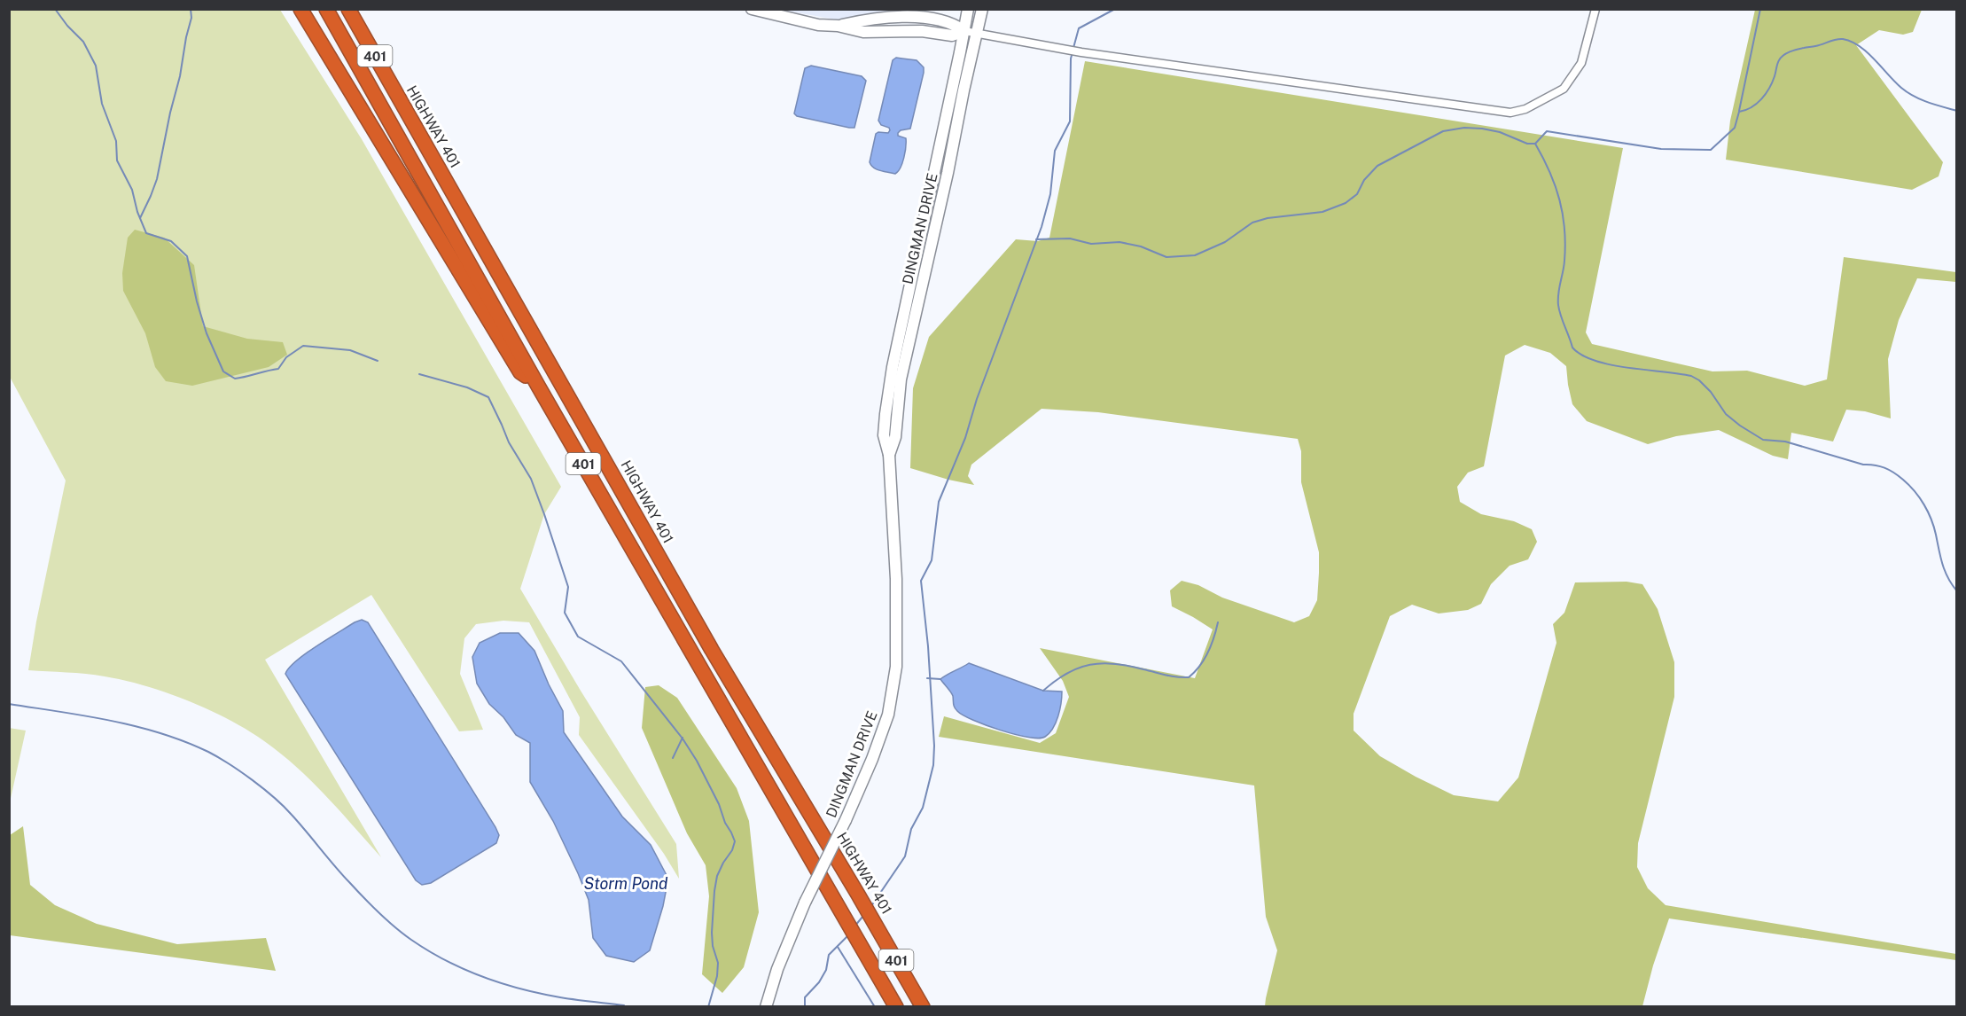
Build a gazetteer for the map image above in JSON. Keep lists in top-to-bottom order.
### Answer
{
  "streets": {
    "highway": ["401", "HIGHWAY 401"],
    "main road": ["DINGMAN DRIVE"]
  },
  "water": ["Storm Pond"]
}
